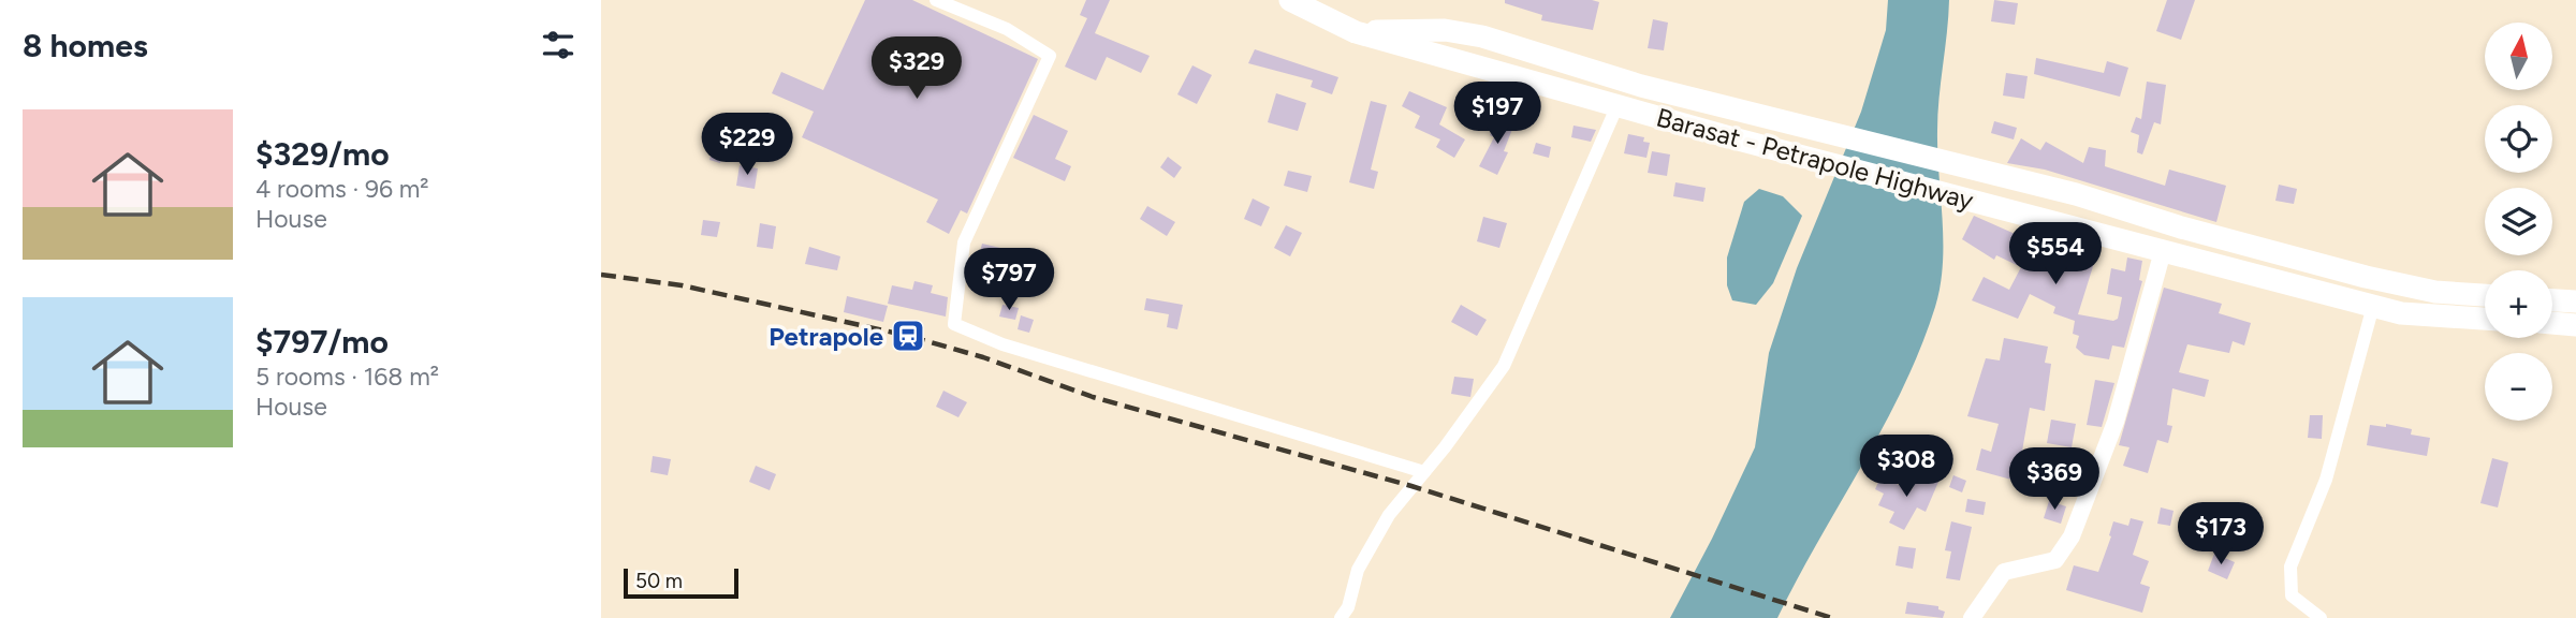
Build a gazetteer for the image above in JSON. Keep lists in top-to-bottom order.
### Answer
{
  "streets": {
    "highway": ["Barasat - Petrapole Highway"]
  },
  "places": {
    "station": ["Petrapole"]
  },
  "scale_bar": "50 m",
  "north": "top",
  "page": {
    "heading": "8 homes",
    "map_buttons": ["+", "−"],
    "price": [
      "$329",
      "$197",
      "$229",
      "$554",
      "$797",
      "$308",
      "$369",
      "$173"
    ],
    "list": [
      {
        "name": "$329/mo",
        "note": "4 rooms · 96 m² · House"
      },
      {
        "name": "$797/mo",
        "note": "5 rooms · 168 m² · House"
      }
    ],
    "scale": "50 m"
  }
}
